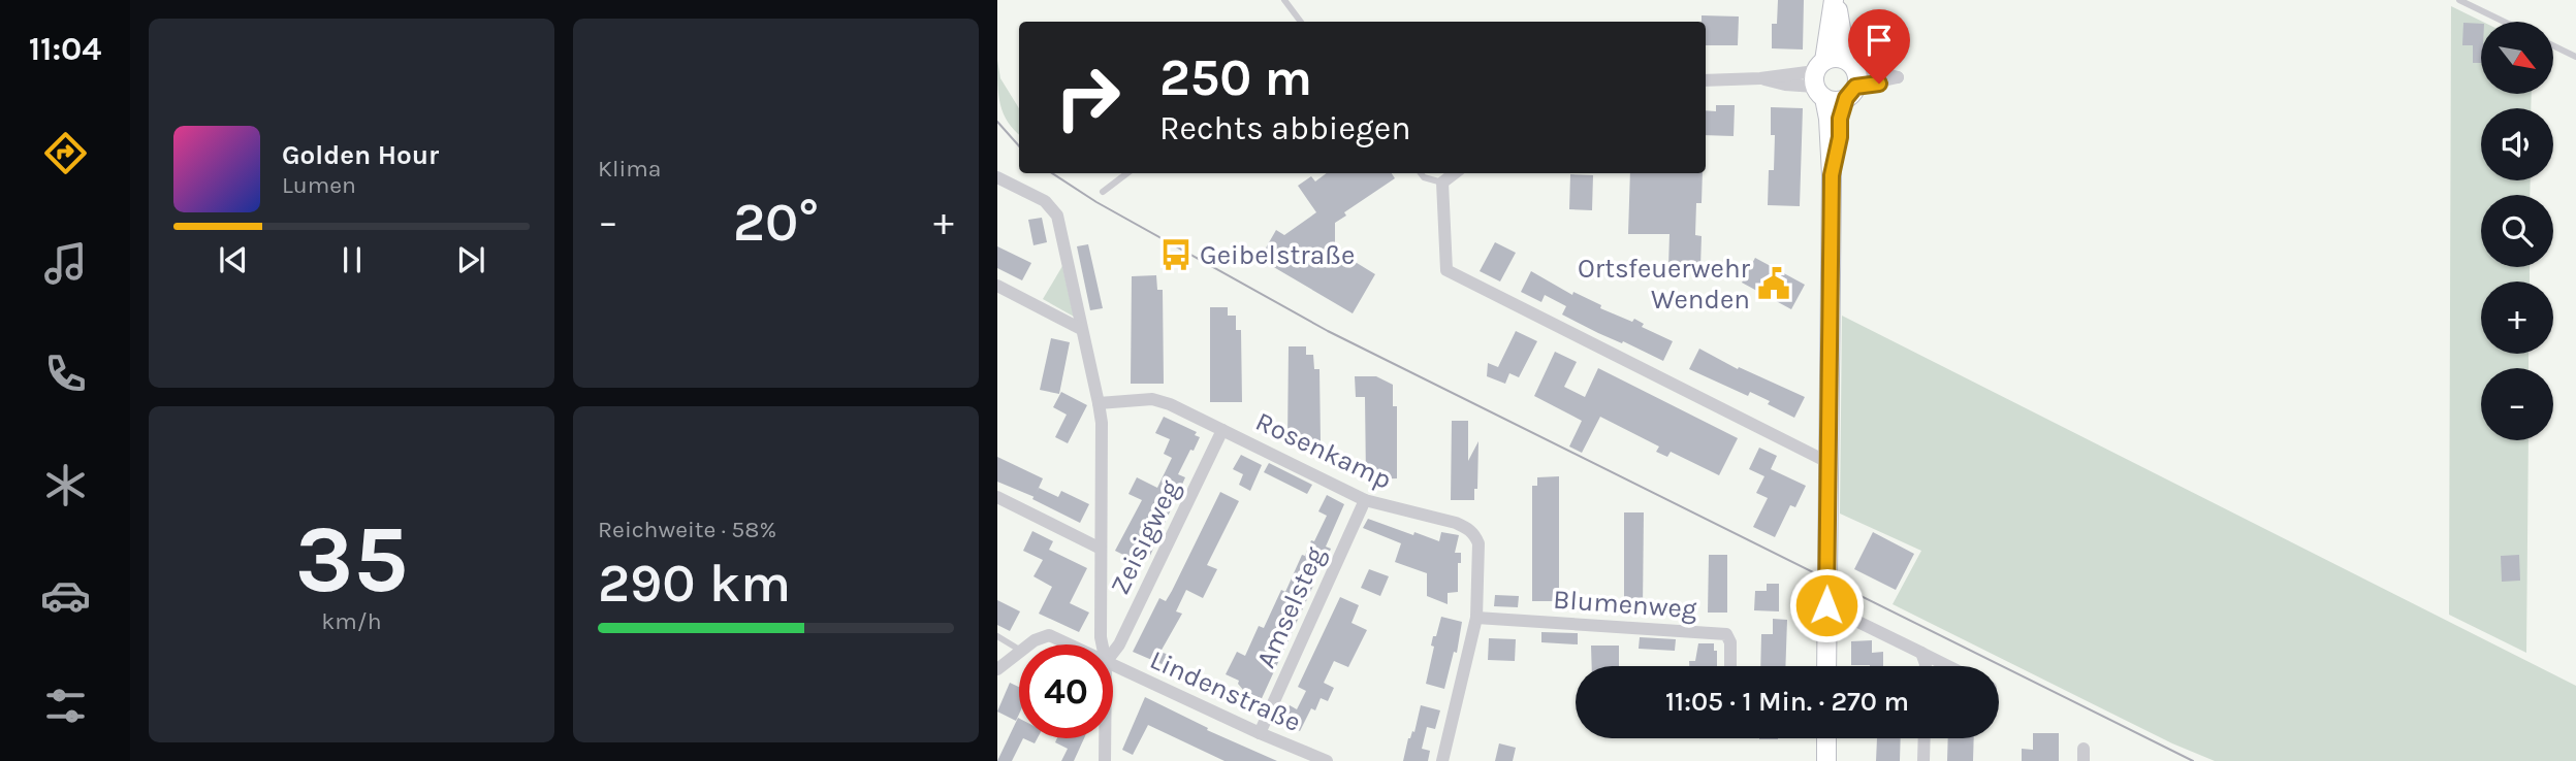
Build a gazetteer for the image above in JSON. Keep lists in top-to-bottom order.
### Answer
{
  "streets": {
    "street": [
      "Rosenkamp",
      "Zeisigweg",
      "Blumenweg",
      "Amselsteg",
      "Lindenstraße"
    ]
  },
  "crossings": [
    ["Rosenkamp", "Zeisigweg"],
    ["Rosenkamp", "Blumenweg"],
    ["Rosenkamp", "Amselsteg"],
    ["Amselsteg", "Lindenstraße"]
  ],
  "places": {
    "bus stop": ["Geibelstraße"],
    "public building": ["Ortsfeuerwehr Wenden"]
  },
  "north": "bottom right",
  "page": {
    "tabs": "11:04",
    "tile": [
      "Klima",
      ["35", "km/h"],
      ["Reichweite · 58%", "290 km"]
    ],
    "map_buttons": ["+", "−"],
    "turn": ["250 m", "Rechts abbiegen"],
    "song": ["Golden Hour", "Lumen"],
    "heat": ["−", "20°", "+"],
    "limit": "40",
    "trip": "11:05 · 1 Min. · 270 m"
  }
}
